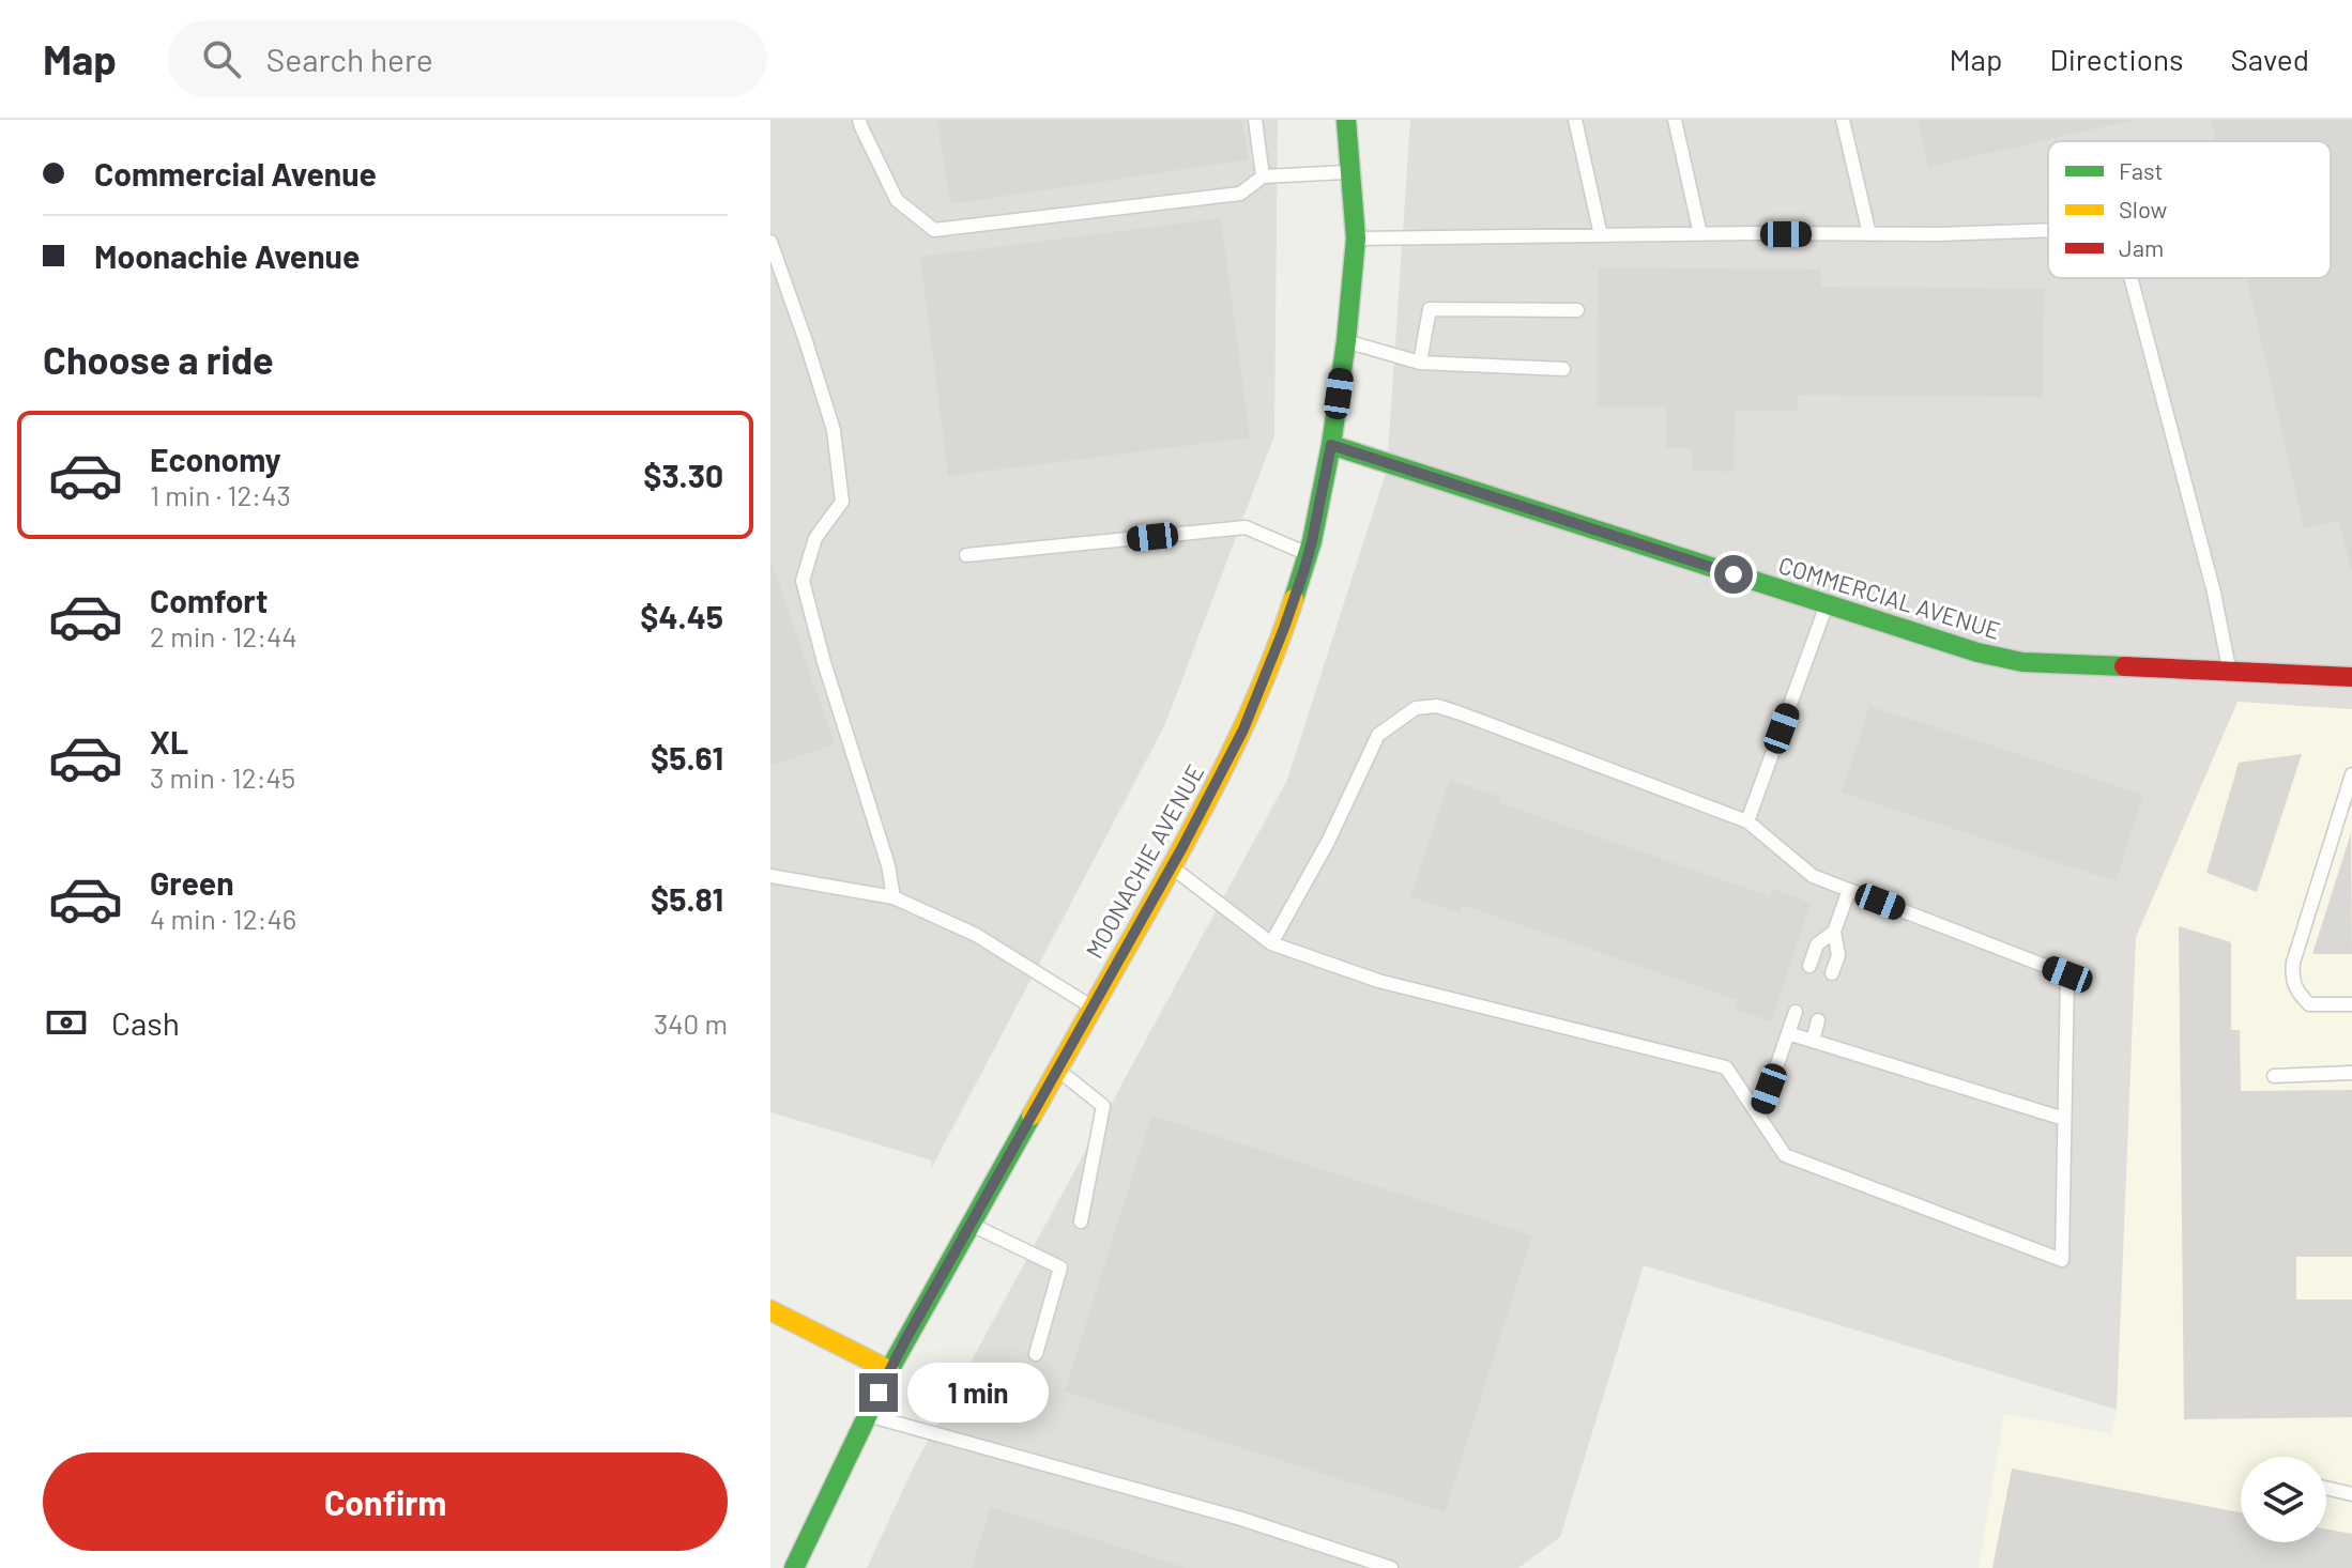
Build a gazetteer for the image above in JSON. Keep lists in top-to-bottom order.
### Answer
{
  "streets": {
    "main road": ["COMMERCIAL AVENUE", "MOONACHIE AVENUE"]
  },
  "crossings": [
    ["COMMERCIAL AVENUE", "MOONACHIE AVENUE"]
  ],
  "legend": ["Fast", "Slow", "Jam"],
  "page": {
    "header": "Map",
    "search": "Search here",
    "nav": ["Map", "Directions", "Saved"],
    "banner": ["Commercial Avenue", "Moonachie Avenue"],
    "heading": "Choose a ride",
    "list": [
      {
        "name": "Economy",
        "note": "1 min · 12:43",
        "value": "$3.30"
      },
      {
        "name": "Comfort",
        "note": "2 min · 12:44",
        "value": "$4.45"
      },
      {
        "name": "XL",
        "note": "3 min · 12:45",
        "value": "$5.61"
      },
      {
        "name": "Green",
        "note": "4 min · 12:46",
        "value": "$5.81"
      }
    ],
    "pay": ["Cash", "340 m"],
    "bubble": "1 min",
    "buttons": "Confirm"
  }
}
